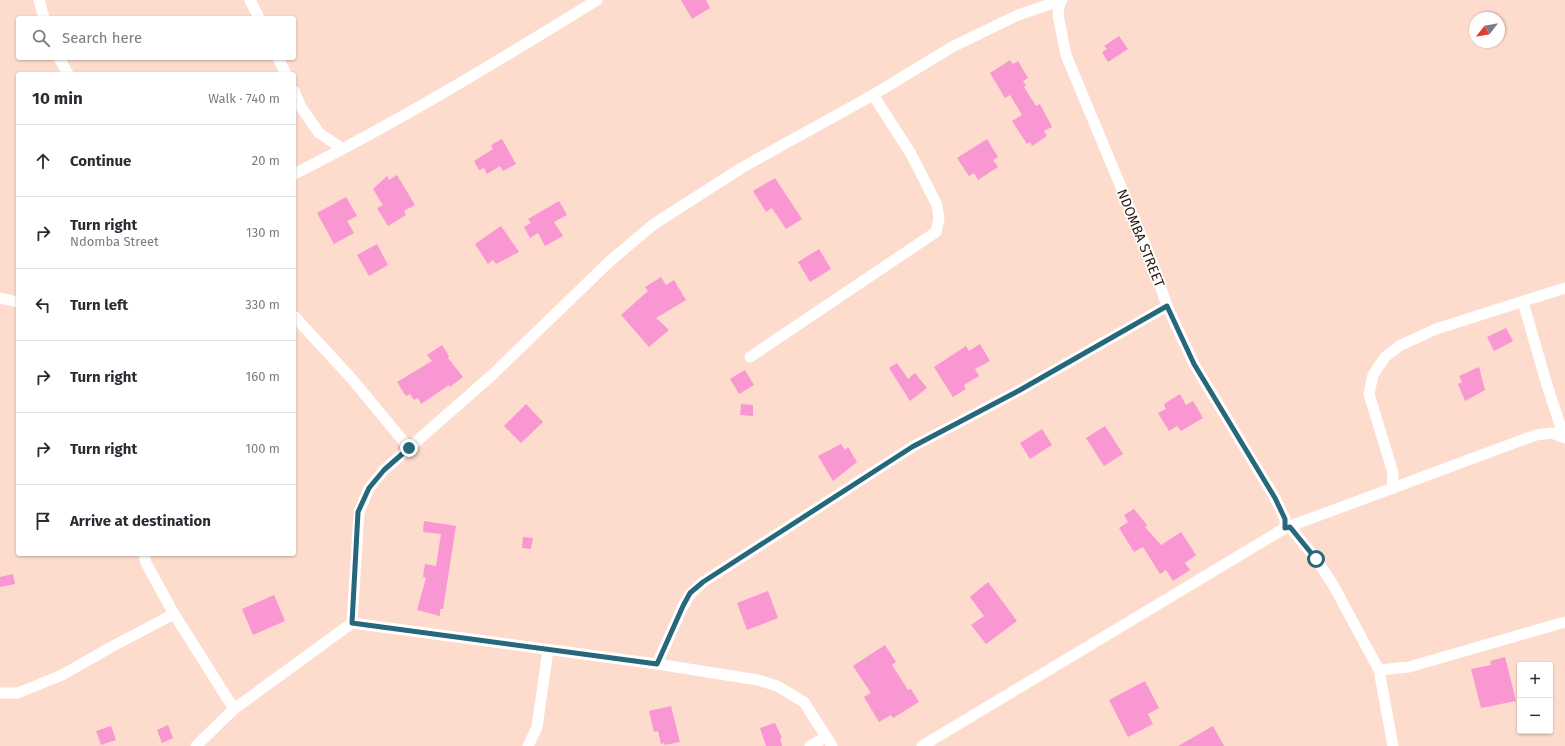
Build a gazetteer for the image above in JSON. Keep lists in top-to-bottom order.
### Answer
{
  "streets": {
    "street": ["NDOMBA STREET"]
  },
  "north": "bottom left",
  "page": {
    "search": "Search here",
    "heading": ["10 min", "Walk · 740 m"],
    "list": [
      ["Continue", "20 m"],
      ["Turn right", "Ndomba Street", "130 m"],
      ["Turn left", "330 m"],
      ["Turn right", "160 m"],
      ["Turn right", "100 m"],
      "Arrive at destination"
    ],
    "map_buttons": ["+", "−"]
  }
}
